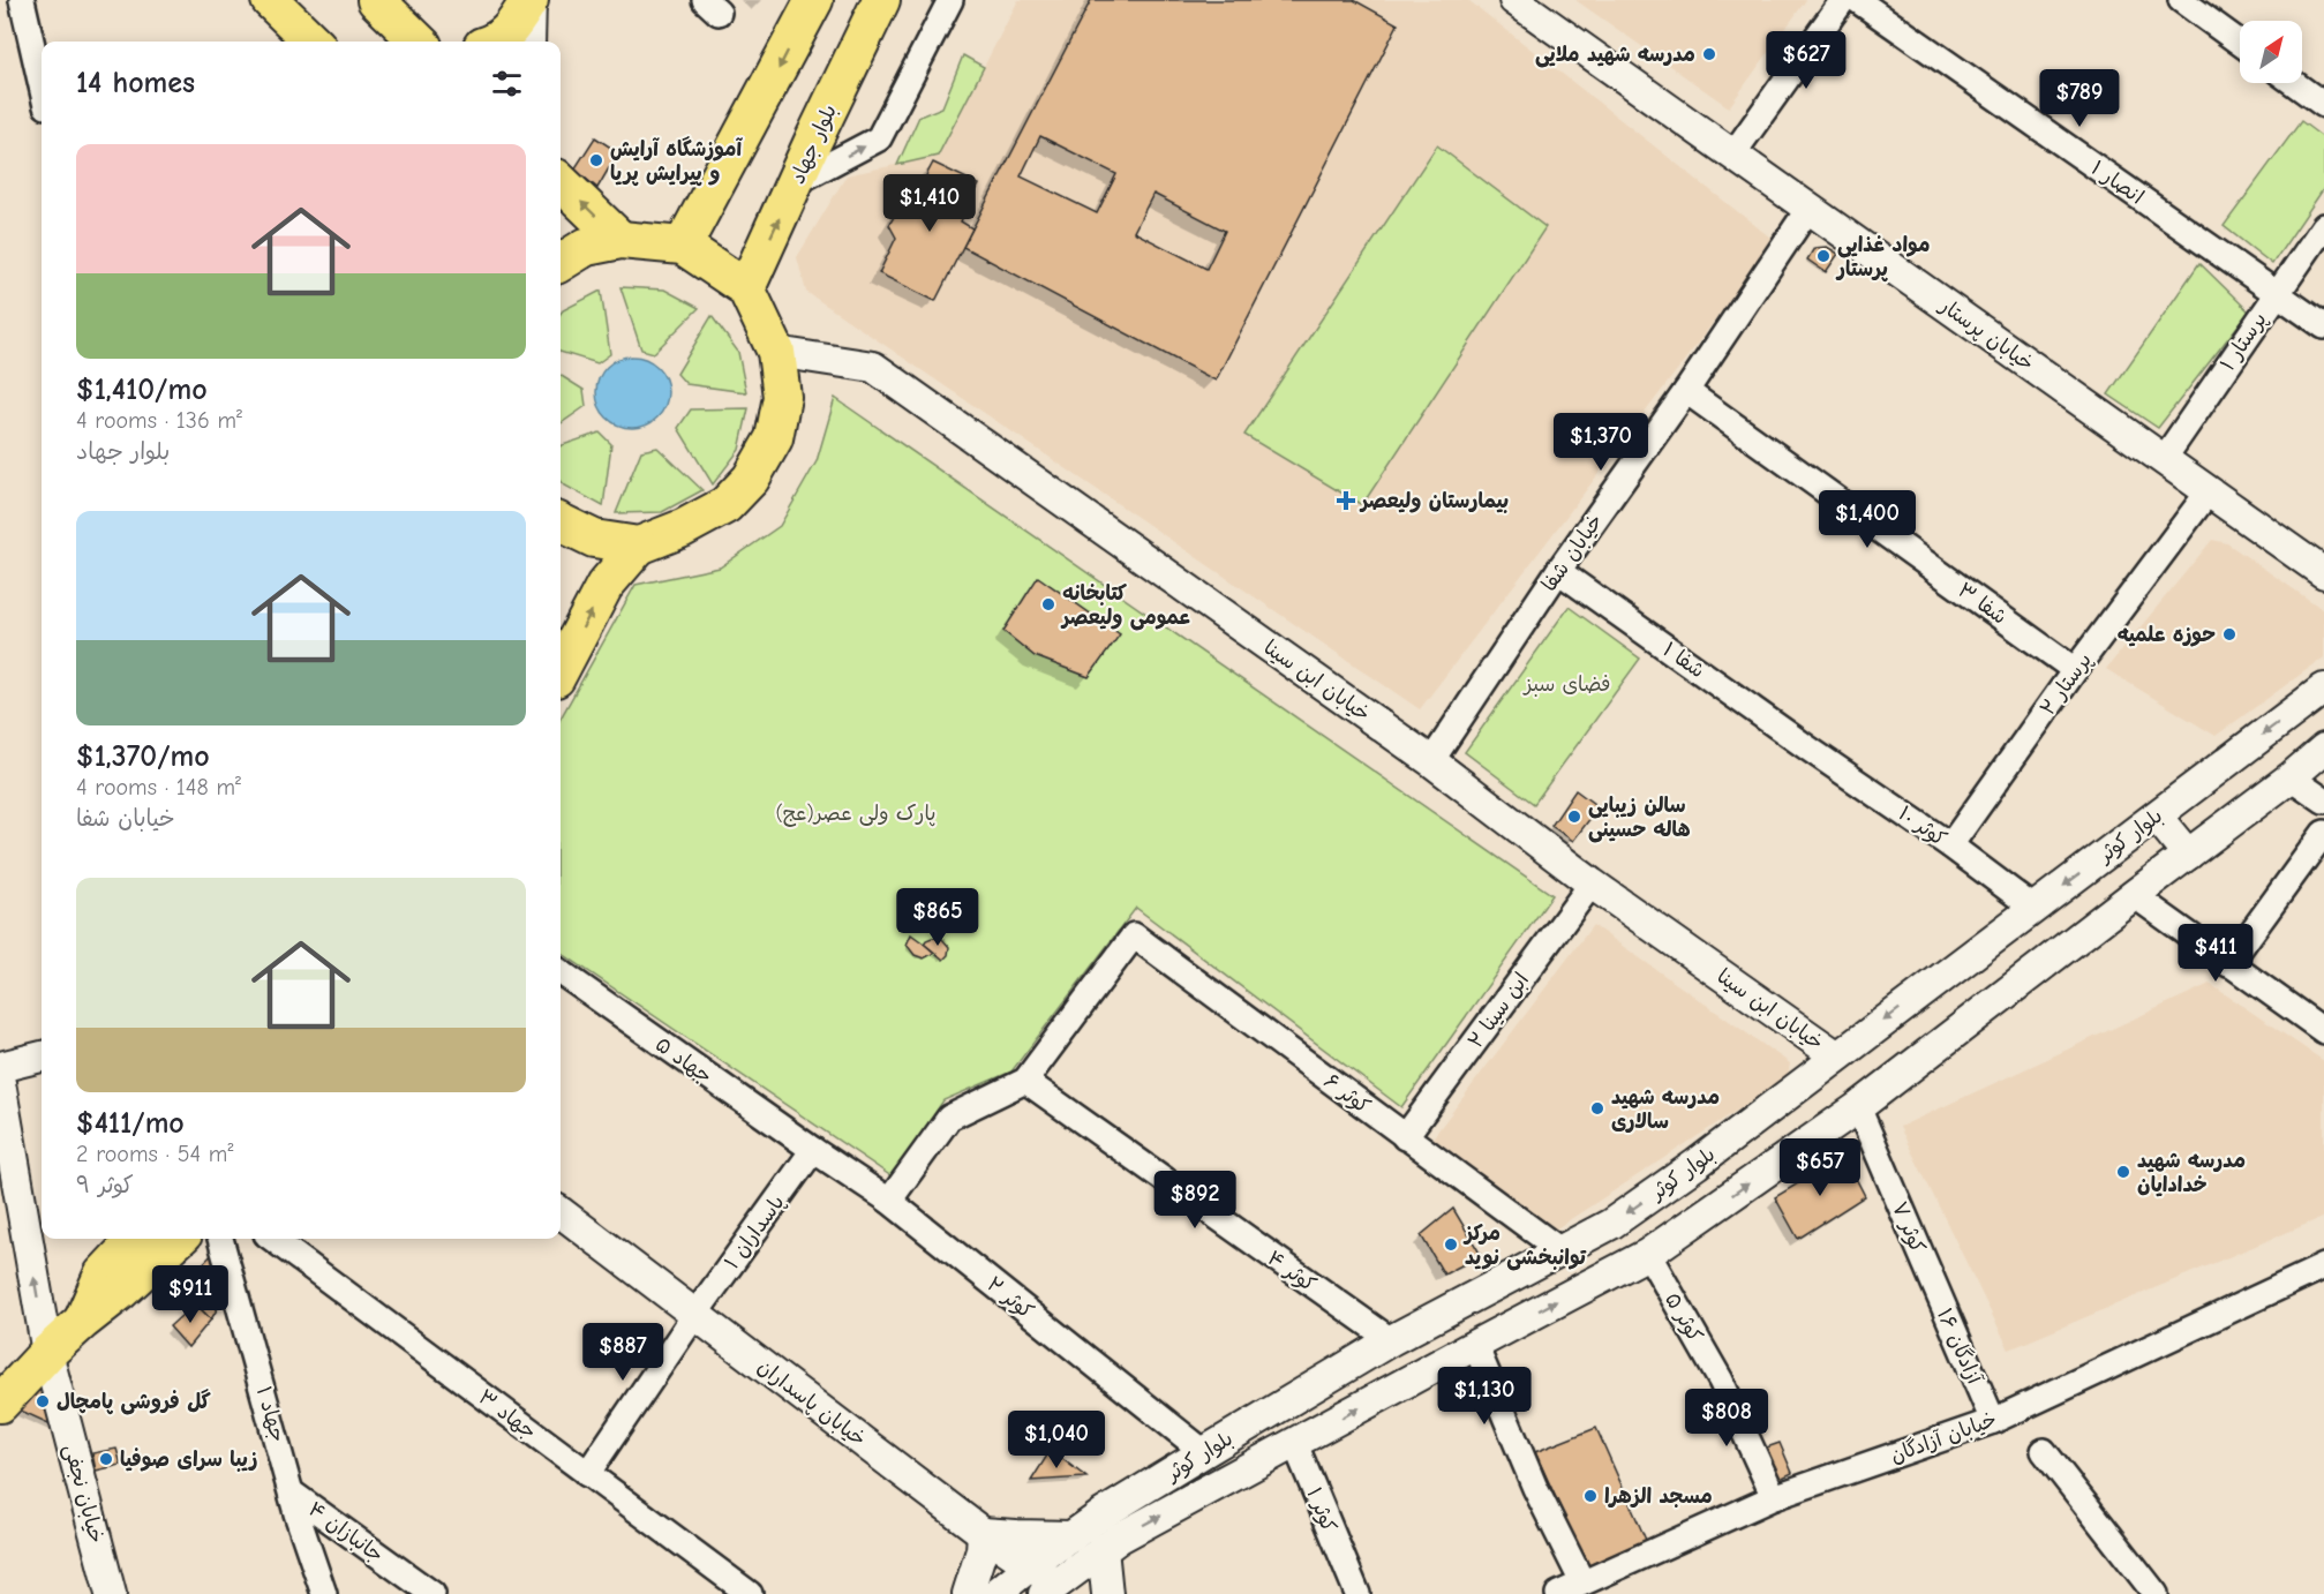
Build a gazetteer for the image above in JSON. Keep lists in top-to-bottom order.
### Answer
{
  "streets": {
    "main road": ["بلوار جهاد"],
    "street": [
      "انصار ۱",
      "خیابان پرستار",
      "پرستار ۱",
      "خیابان شفا",
      "شفا ۳",
      "شفا ۱",
      "خیابان ابن سینا",
      "پرستار ۲",
      "کوثر ۱۰",
      "بلوار کوثر",
      "ابن سینا ۲",
      "جهاد ۵",
      "کوثر ۶",
      "کوثر ۷",
      "پاسداران ۱",
      "کوثر ۴",
      "کوثر ۲",
      "کوثر ۵",
      "آزادگان ۱۶",
      "خیابان پاسداران",
      "جهاد ۱",
      "جهاد ۳",
      "خیابان آزادگان",
      "خیابان نجفی",
      "کوثر ۱",
      "جانبازان ۴"
    ]
  },
  "crossings": [
    ["انصار ۱", "پرستار ۱"],
    ["خیابان پرستار", "پرستار ۱"],
    ["خیابان پرستار", "خیابان شفا"],
    ["خیابان پرستار", "پرستار ۲"],
    ["خیابان شفا", "شفا ۳"],
    ["خیابان شفا", "شفا ۱"],
    ["خیابان شفا", "خیابان ابن سینا"],
    ["شفا ۳", "پرستار ۲"],
    ["شفا ۱", "کوثر ۱۰"],
    ["خیابان ابن سینا", "بلوار کوثر"],
    ["خیابان ابن سینا", "ابن سینا ۲"],
    ["پرستار ۲", "کوثر ۱۰"],
    ["کوثر ۱۰", "بلوار کوثر"],
    ["بلوار کوثر", "کوثر ۶"],
    ["بلوار کوثر", "کوثر ۷"],
    ["بلوار کوثر", "کوثر ۴"],
    ["بلوار کوثر", "کوثر ۲"],
    ["بلوار کوثر", "کوثر ۵"],
    ["بلوار کوثر", "خیابان پاسداران"],
    ["بلوار کوثر", "کوثر ۱"],
    ["ابن سینا ۲", "کوثر ۶"],
    ["جهاد ۵", "پاسداران ۱"],
    ["جهاد ۵", "کوثر ۲"],
    ["کوثر ۶", "کوثر ۴"],
    ["کوثر ۷", "آزادگان ۱۶"],
    ["پاسداران ۱", "کوثر ۲"],
    ["پاسداران ۱", "خیابان پاسداران"],
    ["پاسداران ۱", "جهاد ۳"],
    ["کوثر ۵", "خیابان آزادگان"],
    ["آزادگان ۱۶", "خیابان آزادگان"],
    ["جهاد ۱", "جانبازان ۴"]
  ],
  "one_way": ["خیابان نجفی"],
  "parks": ["فضای سبز", "پارک ولی عصر(عج)"],
  "places": {
    "other": [
      "مدرسه شهید ملایی",
      "آموزشگاه آرایش و پیرایش پریا",
      "مواد غذایی پرستار",
      "کتابخانه عمومی ولیعصر",
      "حوزه علمیه",
      "سالن زیبایی هاله حسینی",
      "مدرسه شهید سالاری",
      "مدرسه شهید خدادایان",
      "مرکز توانبخشی نوید",
      "گل فروشی پامچال",
      "زیبا سرای صوفیا",
      "مسجد الزهرا"
    ],
    "health": ["بیمارستان ولیعصر"]
  },
  "north": "top right",
  "page": {
    "price": [
      "$627",
      "$789",
      "$1,410",
      "$1,370",
      "$1,400",
      "$865",
      "$411",
      "$657",
      "$892",
      "$911",
      "$887",
      "$1,130",
      "$808",
      "$1,040"
    ],
    "heading": "14 homes",
    "list": [
      {
        "name": "$1,410/mo",
        "note": "4 rooms · 136 m² · بلوار جهاد"
      },
      {
        "name": "$1,370/mo",
        "note": "4 rooms · 148 m² · خیابان شفا"
      },
      {
        "name": "$411/mo",
        "note": "2 rooms · 54 m² · کوثر ۹"
      }
    ]
  }
}
